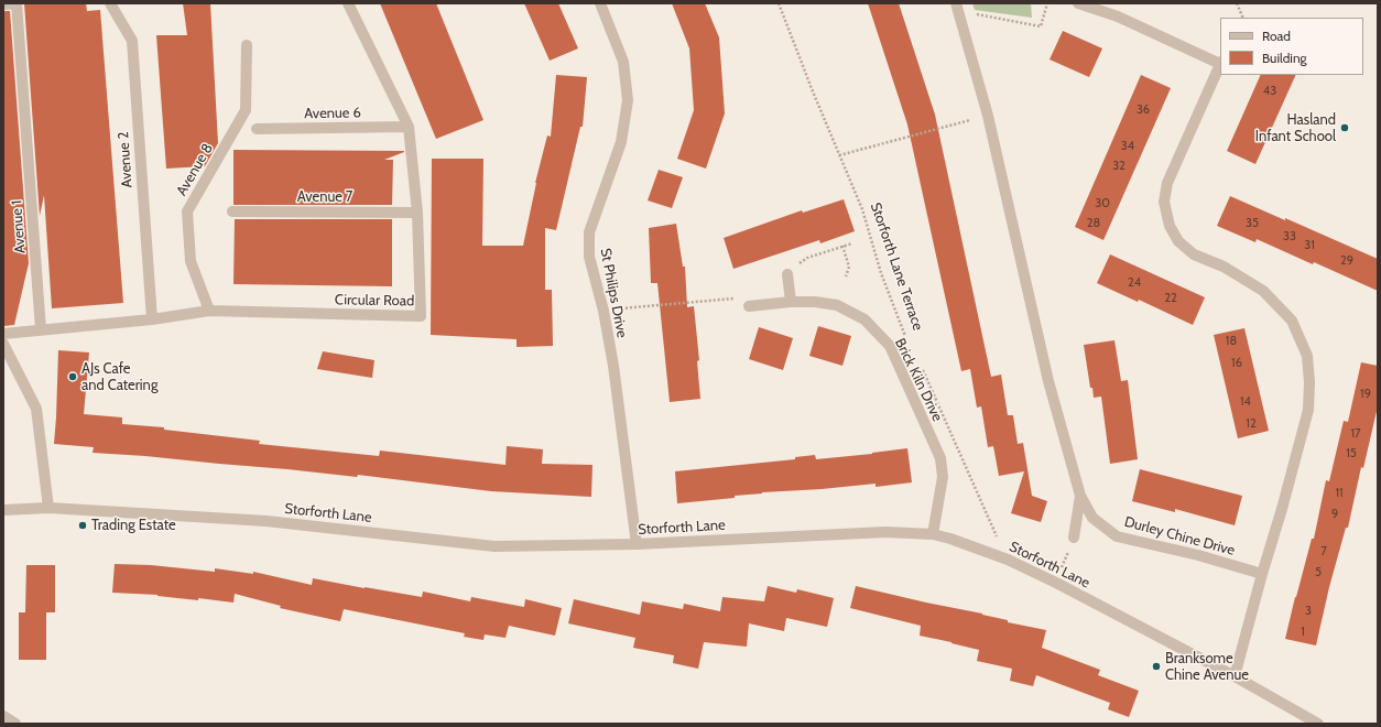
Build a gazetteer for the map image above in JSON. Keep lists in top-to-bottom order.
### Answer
{
  "streets": {
    "street": [
      "Avenue 6",
      "Avenue 2",
      "Avenue 8",
      "Avenue 7",
      "Avenue 1",
      "St Philips Drive",
      "Circular Road",
      "Brick Kiln Drive",
      "Storforth Lane",
      "Durley Chine Drive"
    ],
    "path": ["Storforth Lane Terrace"]
  },
  "crossings": [
    ["Avenue 6", "Circular Road"],
    ["Avenue 2", "Circular Road"],
    ["Avenue 8", "Circular Road"],
    ["Avenue 7", "Circular Road"],
    ["Avenue 1", "Circular Road"],
    ["St Philips Drive", "Storforth Lane"],
    ["Brick Kiln Drive", "Storforth Lane"]
  ],
  "places": [
    "Hasland Infant School",
    "AJs Cafe and Catering",
    "Trading Estate",
    "Branksome Chine Avenue"
  ],
  "house_numbers": [
    "43",
    "36",
    "34",
    "32",
    "30",
    "28",
    "35",
    "33",
    "31",
    "29",
    "24",
    "22",
    "18",
    "16",
    "19",
    "14",
    "12",
    "17",
    "15",
    "11",
    "9",
    "7",
    "5",
    "3",
    "1"
  ],
  "legend": ["Road", "Building"]
}
